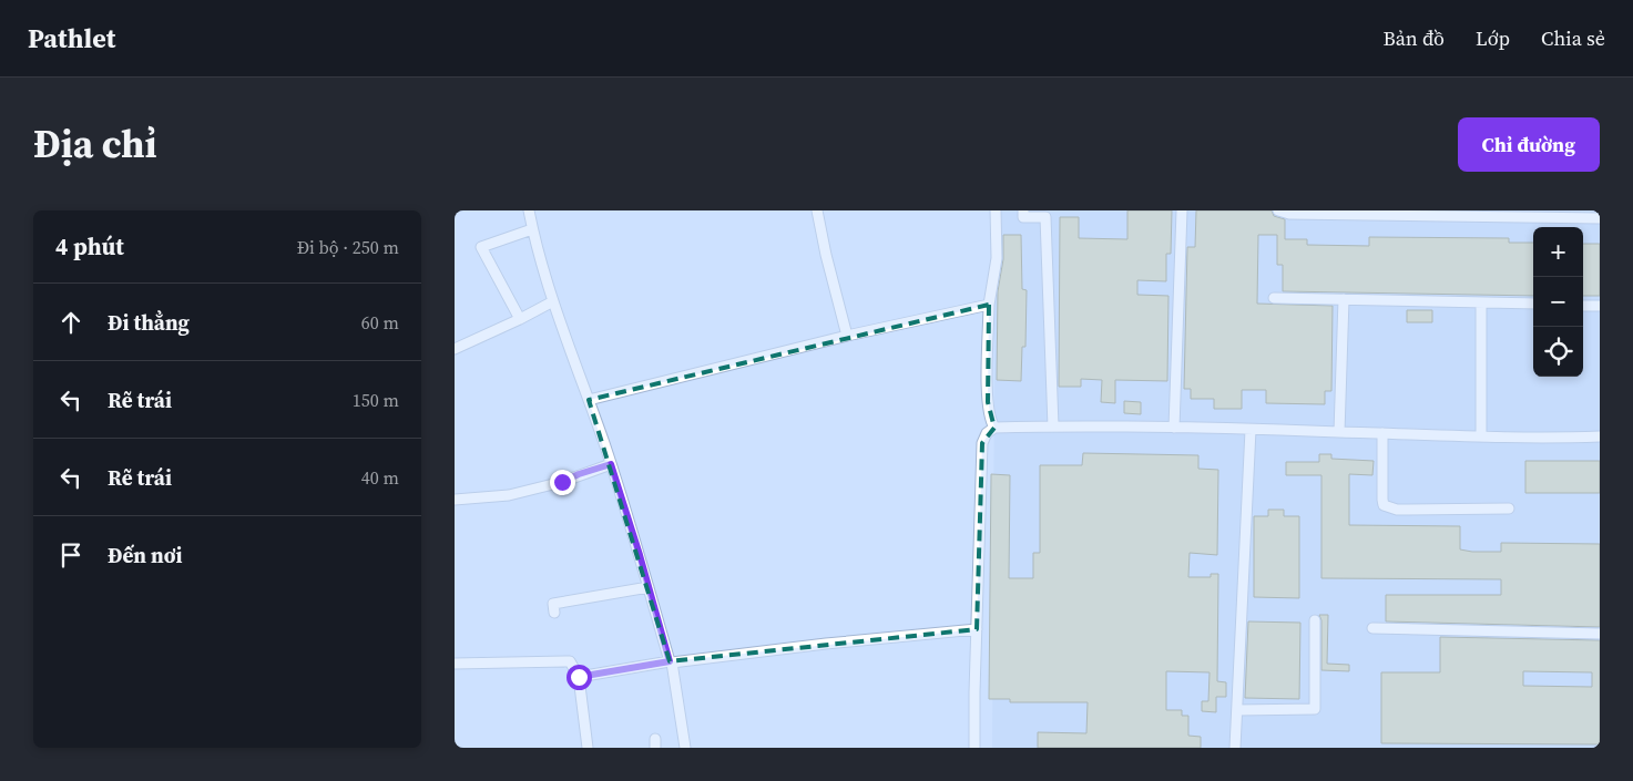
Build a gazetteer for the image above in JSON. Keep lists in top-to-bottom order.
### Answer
{
  "page": {
    "header": "Pathlet",
    "nav": ["Bản đồ", "Lớp", "Chia sẻ"],
    "title": "Địa chỉ",
    "buttons": "Chỉ đường",
    "heading": ["4 phút", "Đi bộ · 250 m"],
    "map_buttons": ["+", "−"],
    "list": [
      ["Đi thẳng", "60 m"],
      ["Rẽ trái", "150 m"],
      ["Rẽ trái", "40 m"],
      "Đến nơi"
    ]
  }
}
